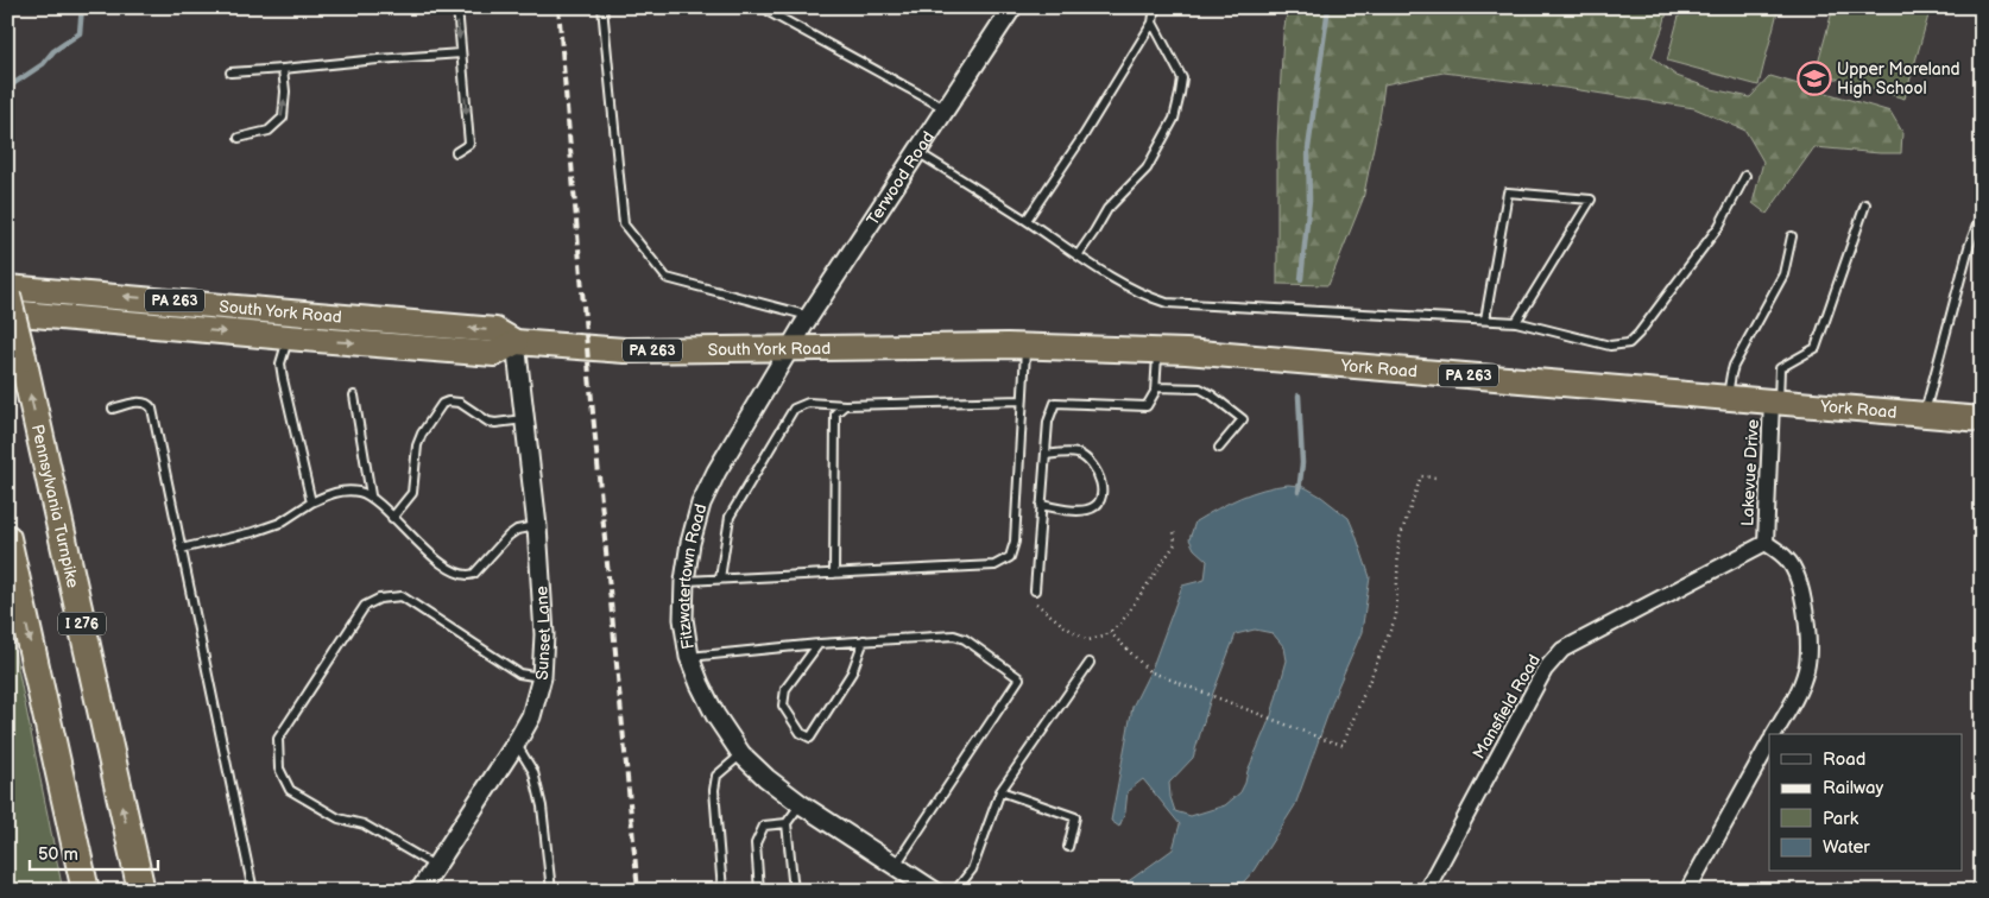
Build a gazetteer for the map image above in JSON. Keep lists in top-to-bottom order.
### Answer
{
  "streets": {
    "highway": [
      "PA 263",
      "South York Road",
      "York Road",
      "Pennsylvania Turnpike",
      "I 276"
    ],
    "street": [
      "Terwood Road",
      "Lakevue Drive",
      "Fitzwatertown Road",
      "Sunset Lane",
      "Mansfield Road"
    ]
  },
  "crossings": [
    ["Terwood Road", "South York Road"],
    ["Terwood Road", "Fitzwatertown Road"],
    ["South York Road", "York Road"],
    ["South York Road", "Fitzwatertown Road"],
    ["South York Road", "Sunset Lane"],
    ["York Road", "Lakevue Drive"],
    ["Lakevue Drive", "Mansfield Road"]
  ],
  "places": {
    "school or university": ["Upper Moreland High School"]
  },
  "legend": [
    "Road",
    "Railway",
    "Park",
    "Water"
  ],
  "scale_bar": "50 m"
}
